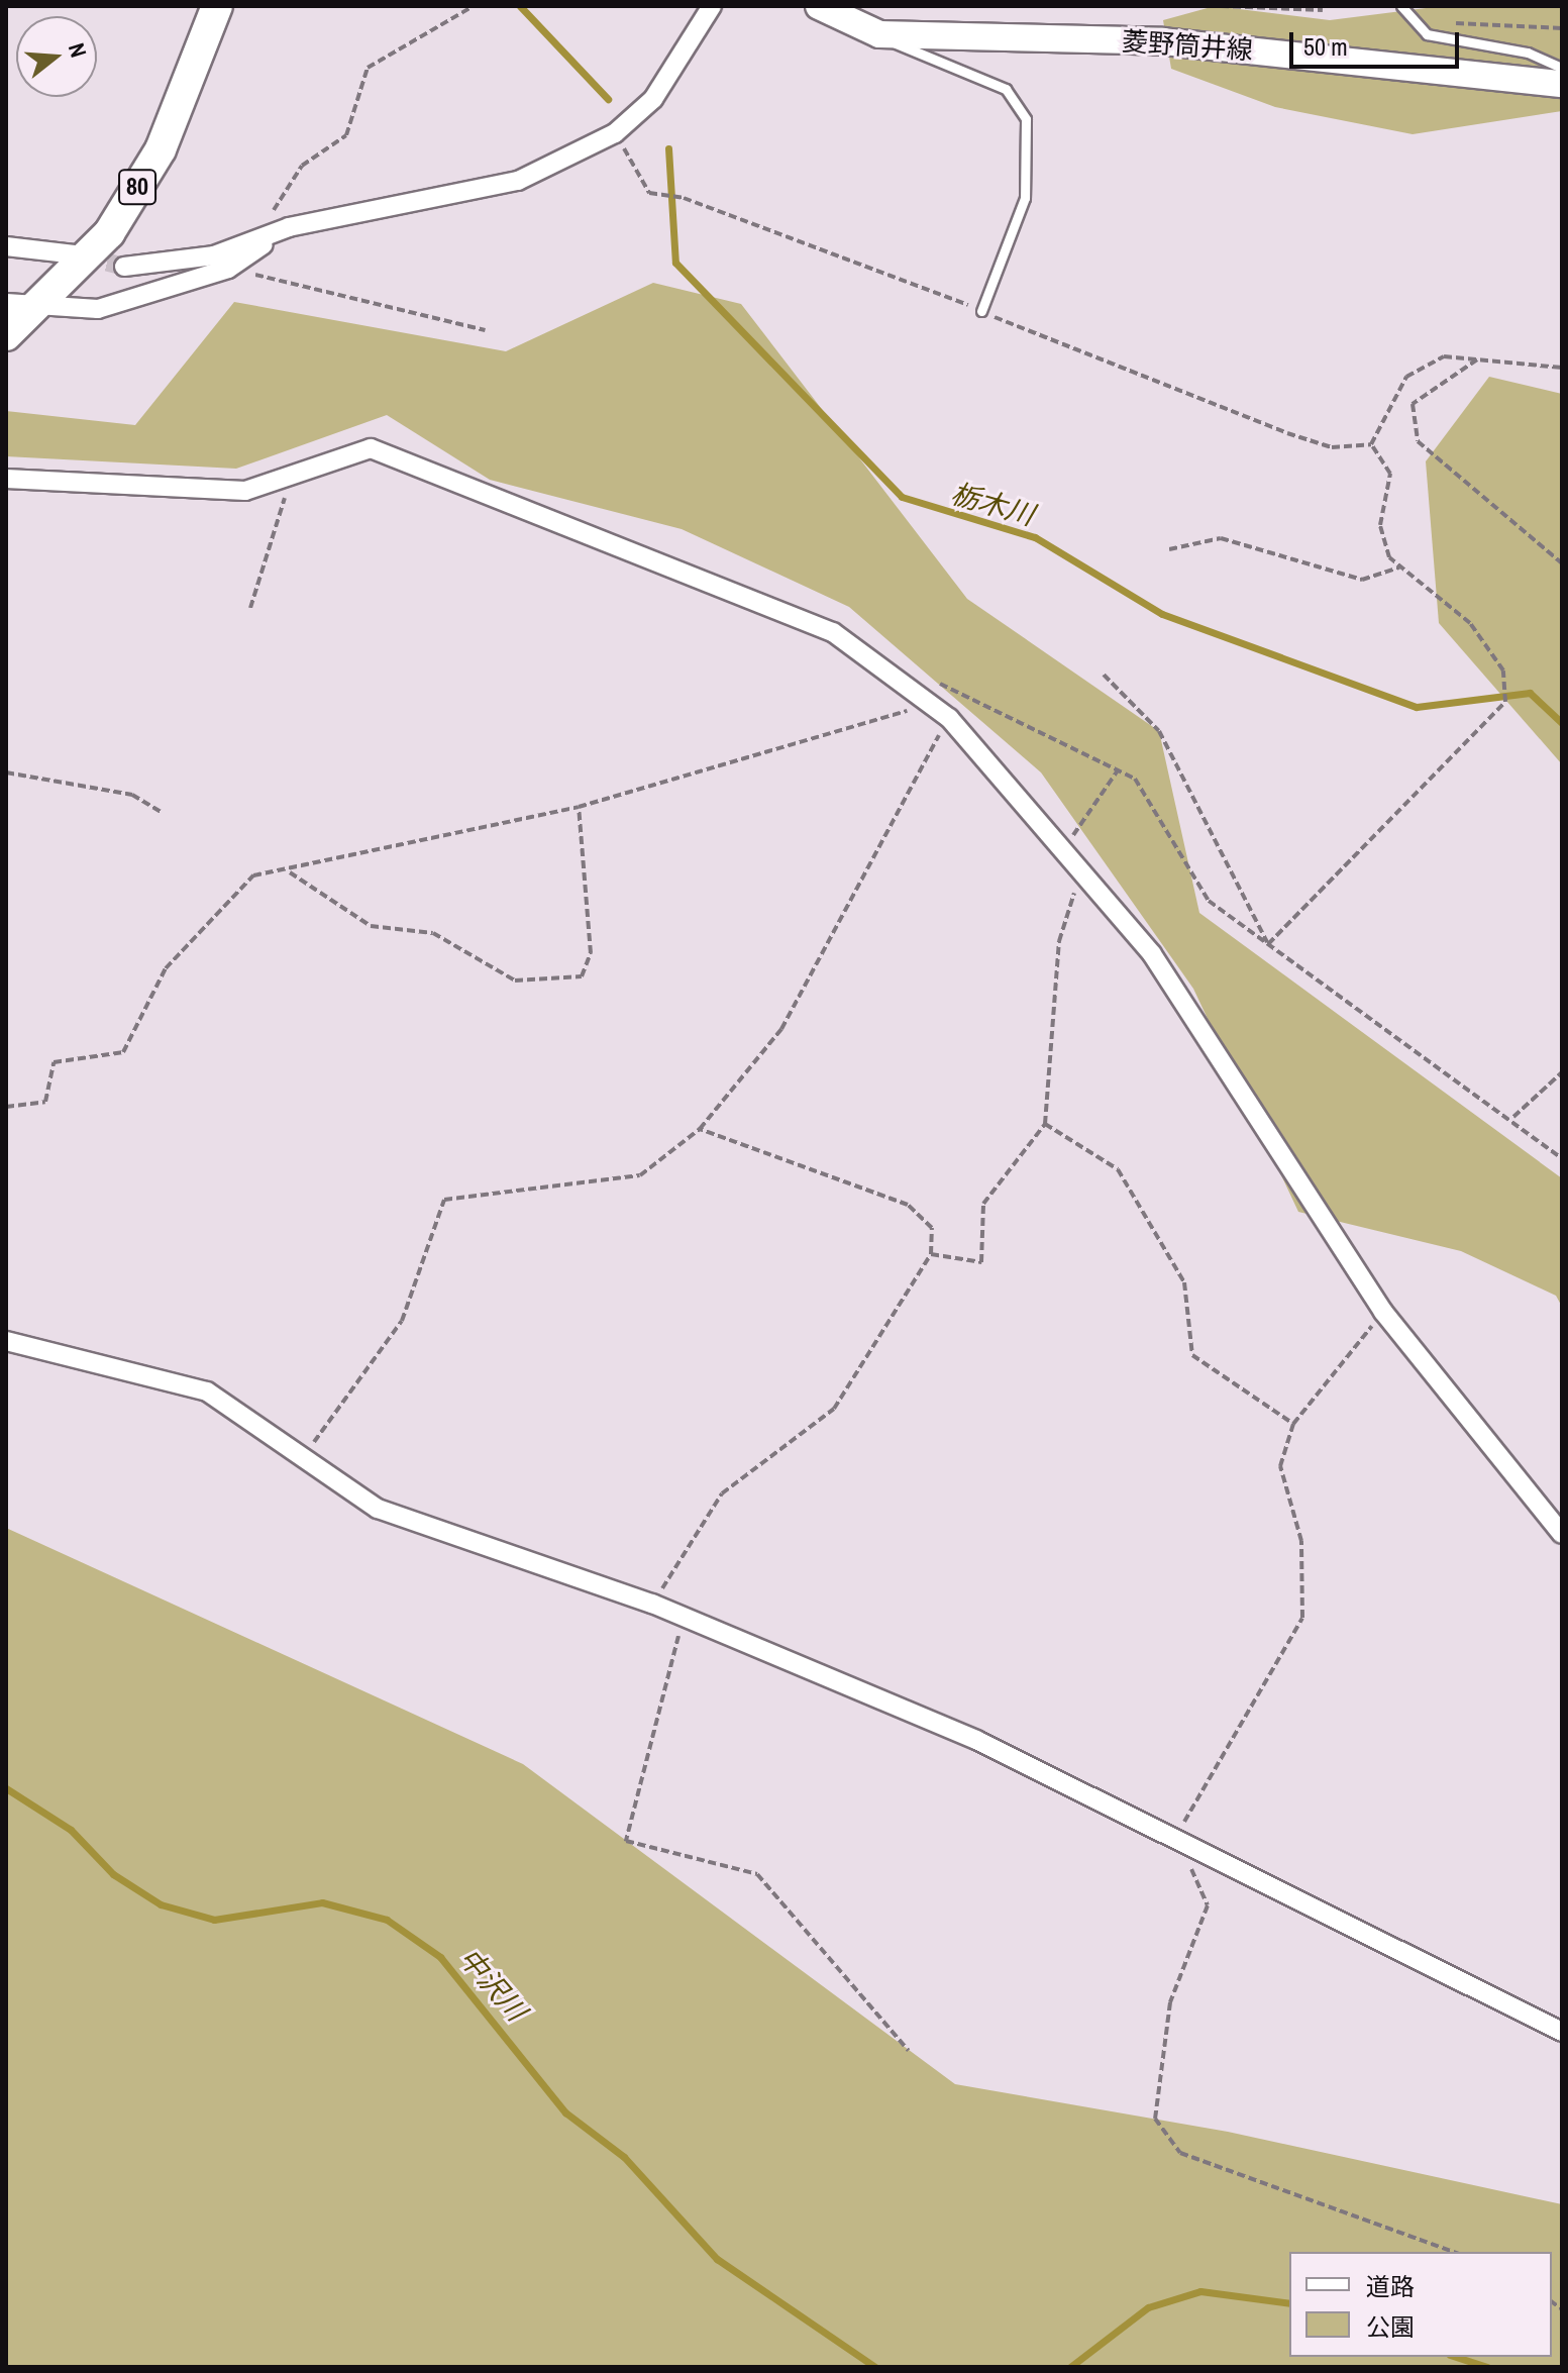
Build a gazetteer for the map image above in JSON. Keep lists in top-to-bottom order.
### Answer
{
  "streets": {
    "main road": ["菱野筒井線", "80"]
  },
  "water": ["栃木川", "中沢川"],
  "legend": ["道路", "公園"],
  "scale_bar": "50 m",
  "north": "right"
}
